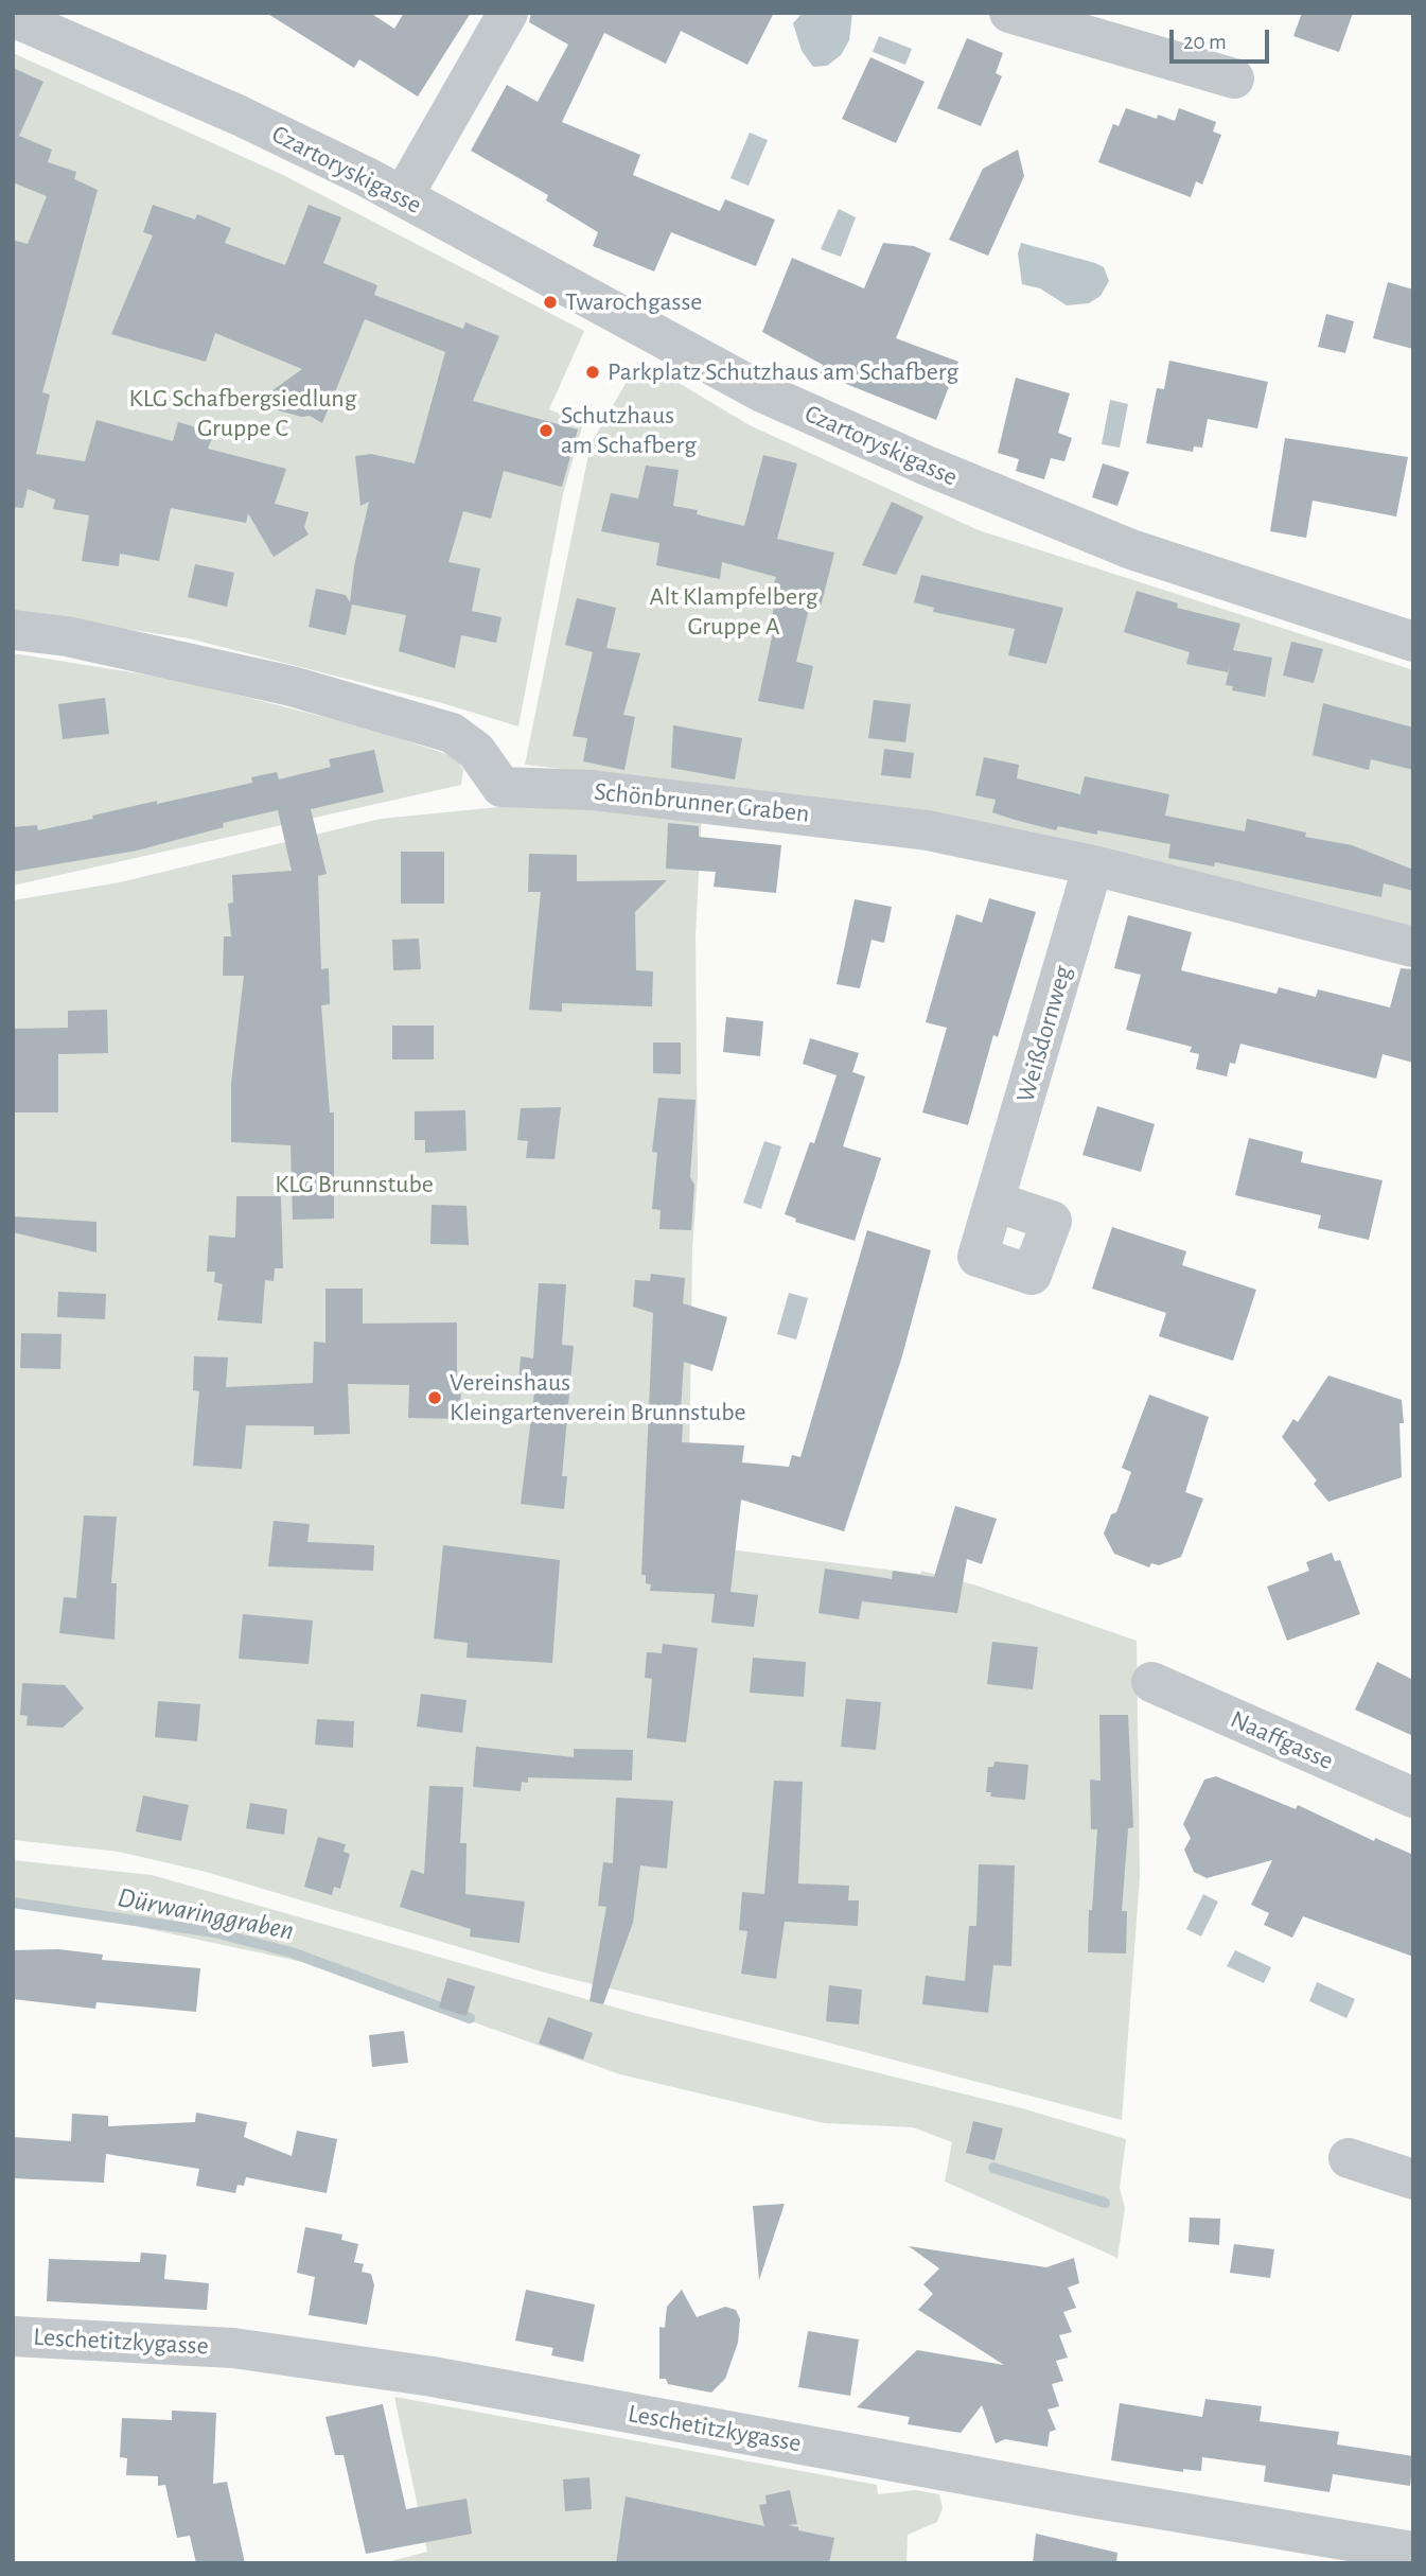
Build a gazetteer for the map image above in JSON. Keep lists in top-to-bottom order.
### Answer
{
  "streets": {
    "street": [
      "Czartoryskigasse",
      "Schönbrunner Graben",
      "Weißdornweg",
      "Naaffgasse",
      "Leschetitzkygasse"
    ]
  },
  "crossings": [
    ["Schönbrunner Graben", "Weißdornweg"]
  ],
  "water": ["Dürwaringgraben"],
  "parks": ["KLG Schafbergsiedlung Gruppe C", "Alt Klampfelberg Gruppe A", "KLG Brunnstube"],
  "places": [
    "Twarochgasse",
    "Parkplatz Schutzhaus am Schafberg",
    "Schutzhaus am Schafberg",
    "Vereinshaus Kleingartenverein Brunnstube"
  ],
  "scale_bar": "20 m"
}
